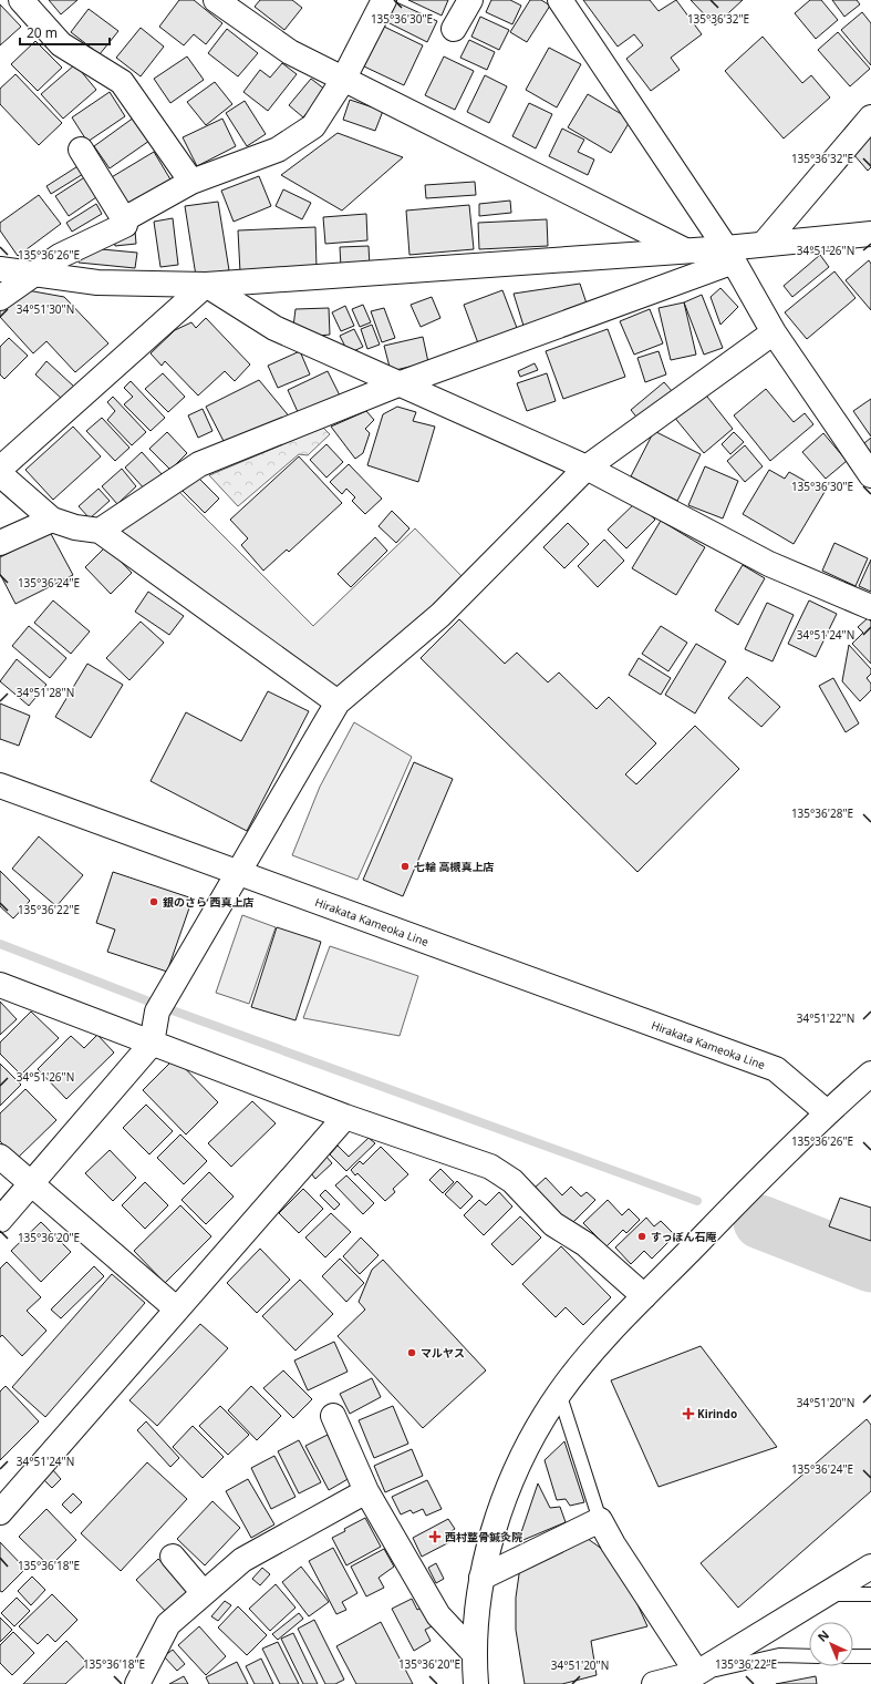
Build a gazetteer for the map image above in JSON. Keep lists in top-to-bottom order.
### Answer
{
  "streets": {
    "street": ["Hirakata Kameoka Line"]
  },
  "places": {
    "other": [
      "七輪 高槻真上店",
      "銀のさら 西真上店",
      "すっぽん石庵",
      "マルヤス"
    ],
    "health": ["Kirindo", "西村整骨鍼灸院"]
  },
  "scale_bar": "20 m",
  "north": "top left",
  "coordinates": [
    "135°36'30\"E",
    "135°36'32\"E",
    "34°51'26\"N",
    "135°36'26\"E",
    "34°51'30\"N",
    "135°36'24\"E",
    "34°51'24\"N",
    "34°51'28\"N",
    "135°36'28\"E",
    "135°36'22\"E",
    "34°51'22\"N",
    "135°36'20\"E",
    "34°51'20\"N",
    "135°36'18\"E"
  ]
}
